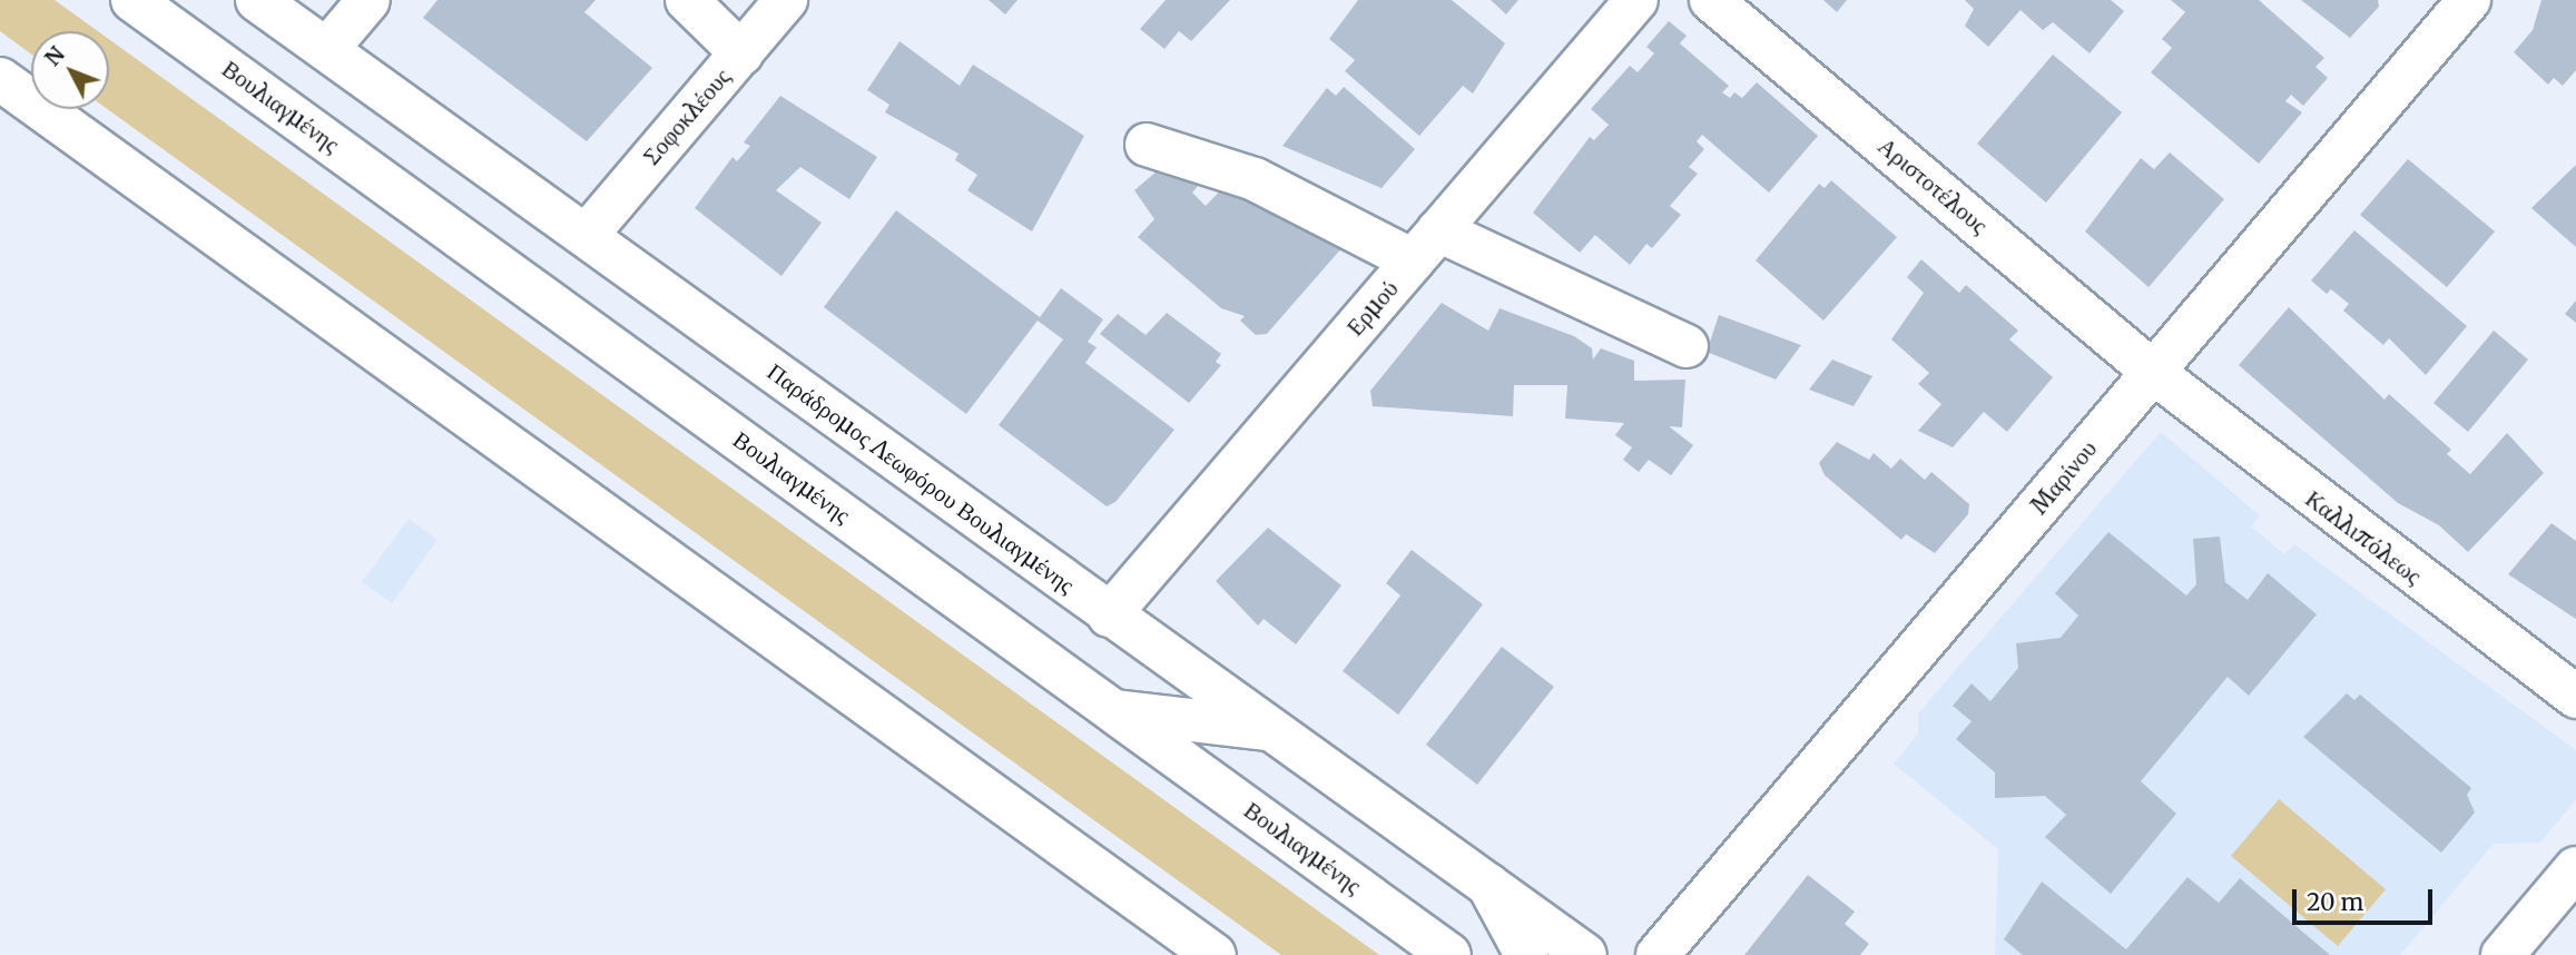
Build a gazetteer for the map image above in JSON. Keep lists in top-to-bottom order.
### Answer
{
  "streets": {
    "street": [
      "Βουλιαγμένης",
      "Σοφοκλέους",
      "Αριστοτέλους",
      "Ερμού",
      "Μαρίνου",
      "Παράδρομος Λεωφόρου Βουλιαγμένης",
      "Καλλιπόλεως"
    ]
  },
  "crossings": [
    ["Σοφοκλέους", "Παράδρομος Λεωφόρου Βουλιαγμένης"],
    ["Αριστοτέλους", "Μαρίνου"],
    ["Αριστοτέλους", "Καλλιπόλεως"],
    ["Ερμού", "Παράδρομος Λεωφόρου Βουλιαγμένης"],
    ["Μαρίνου", "Καλλιπόλεως"]
  ],
  "scale_bar": "20 m",
  "north": "top left"
}
